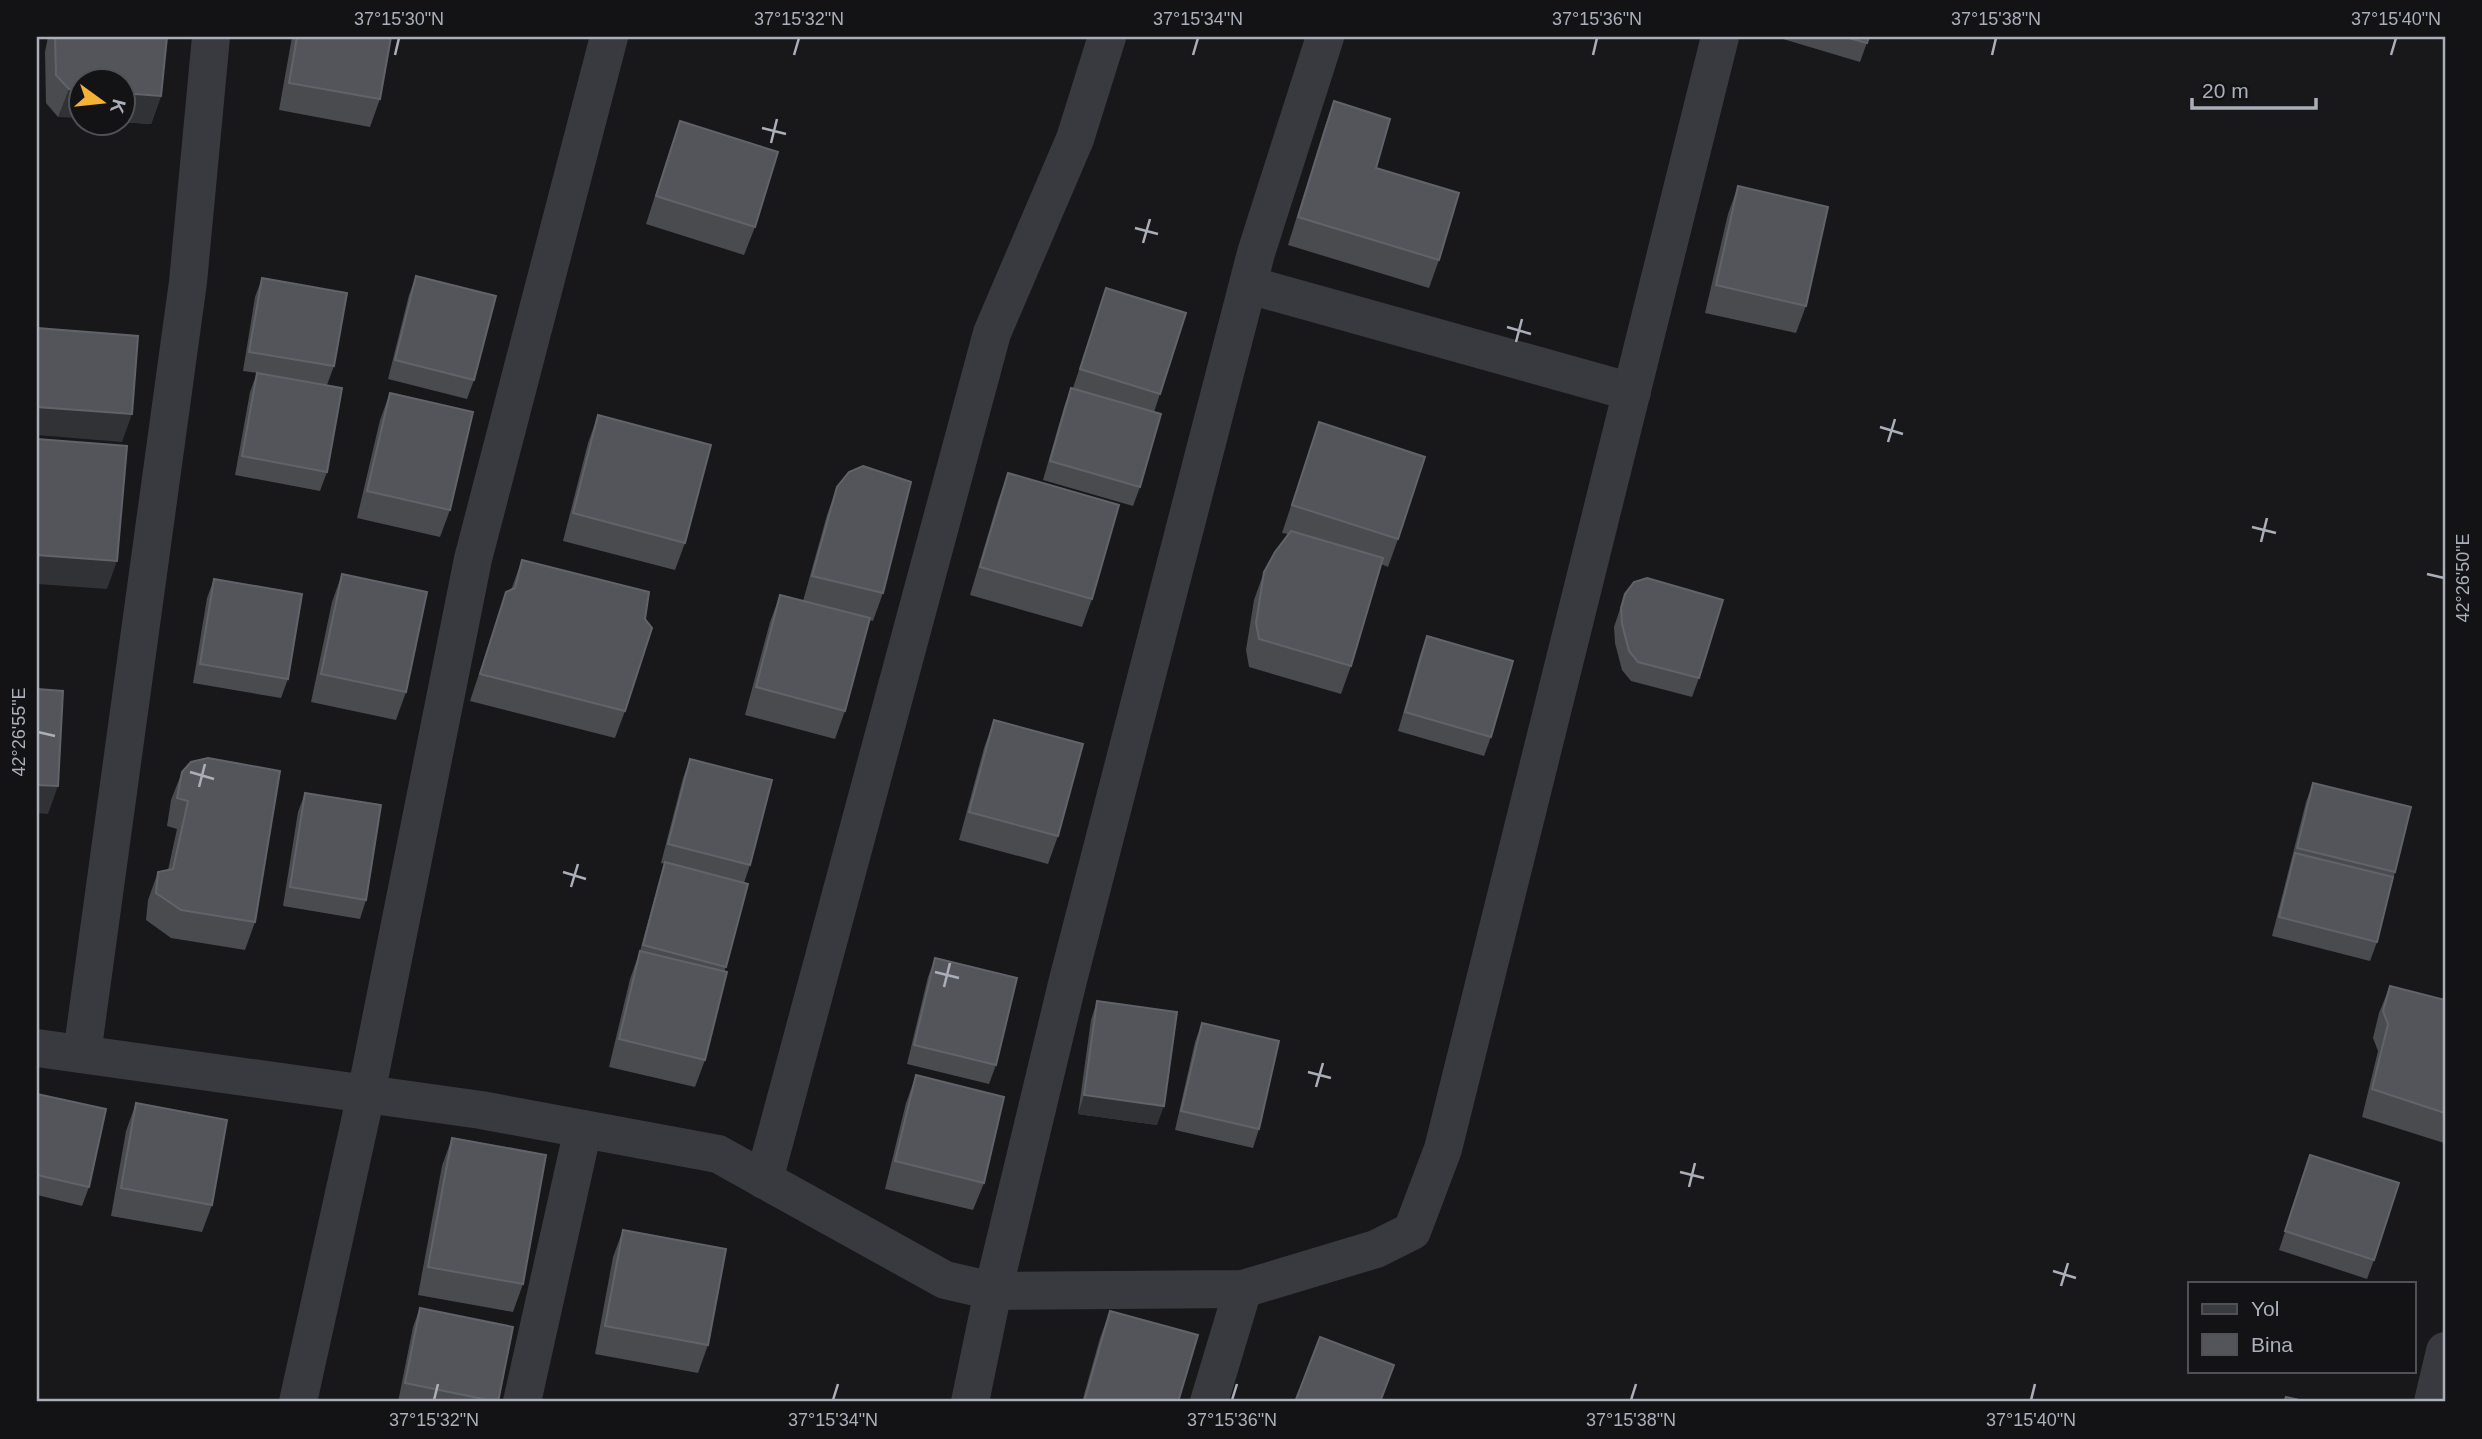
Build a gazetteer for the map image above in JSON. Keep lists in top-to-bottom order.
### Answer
{
  "legend": ["Yol", "Bina"],
  "scale_bar": "20 m",
  "north": "right",
  "coordinates": [
    "37°15'30\"N",
    "37°15'32\"N",
    "37°15'34\"N",
    "37°15'36\"N",
    "37°15'38\"N",
    "37°15'40\"N",
    "42°26'50\"E",
    "42°26'55\"E"
  ]
}
